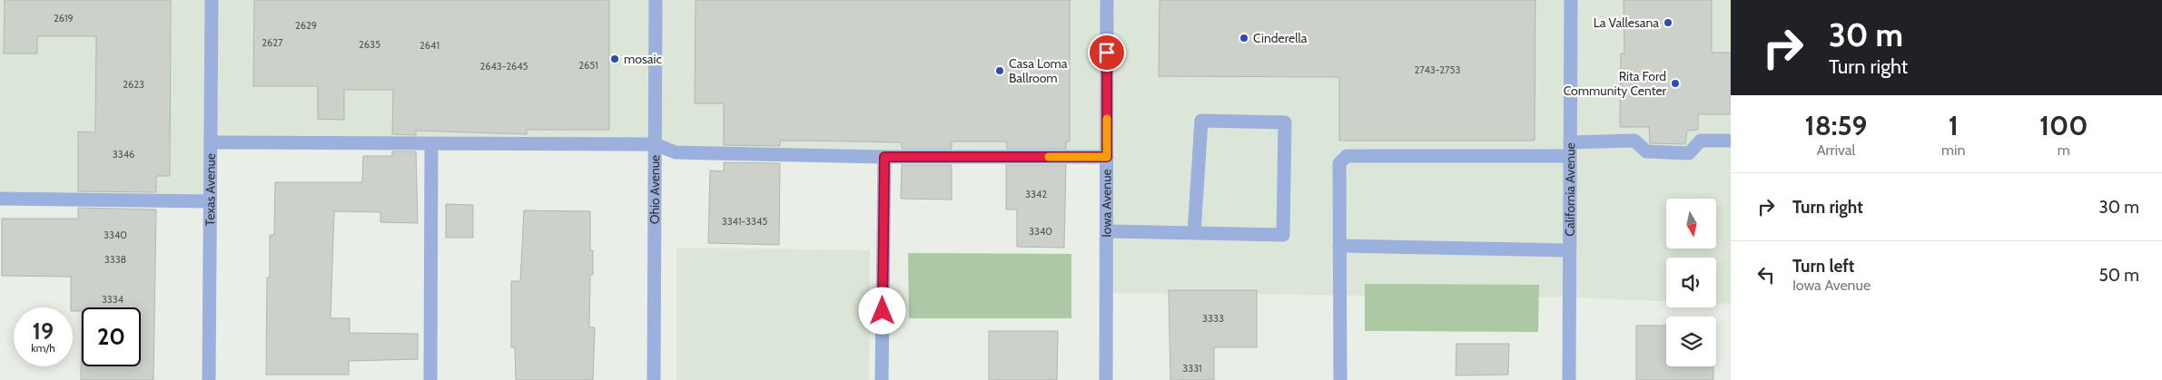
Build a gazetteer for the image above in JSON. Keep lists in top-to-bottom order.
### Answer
{
  "streets": {
    "street": [
      "Texas Avenue",
      "Ohio Avenue",
      "California Avenue",
      "Iowa Avenue"
    ]
  },
  "places": [
    "La Vallesana",
    "Cinderella",
    "mosaic",
    "Casa Loma Ballroom",
    "Rita Ford Community Center"
  ],
  "house_numbers": [
    "2619",
    "2629",
    "2627",
    "2635",
    "2641",
    "2651",
    "2643-2645",
    "2743-2753",
    "2623",
    "3346",
    "3342",
    "3341-3345",
    "3340",
    "3340",
    "3338",
    "3334",
    "3333",
    "3331"
  ],
  "north": "bottom",
  "page": {
    "turn": ["30 m", "Turn right"],
    "eta": [
      "18:59",
      "Arrival",
      "1",
      "min",
      "100",
      "m"
    ],
    "list": [
      {
        "name": "Turn right",
        "value": "30 m"
      },
      {
        "name": "Turn left",
        "note": "Iowa Avenue",
        "value": "50 m"
      }
    ],
    "speed": "19 km/h",
    "limit": "20"
  }
}
